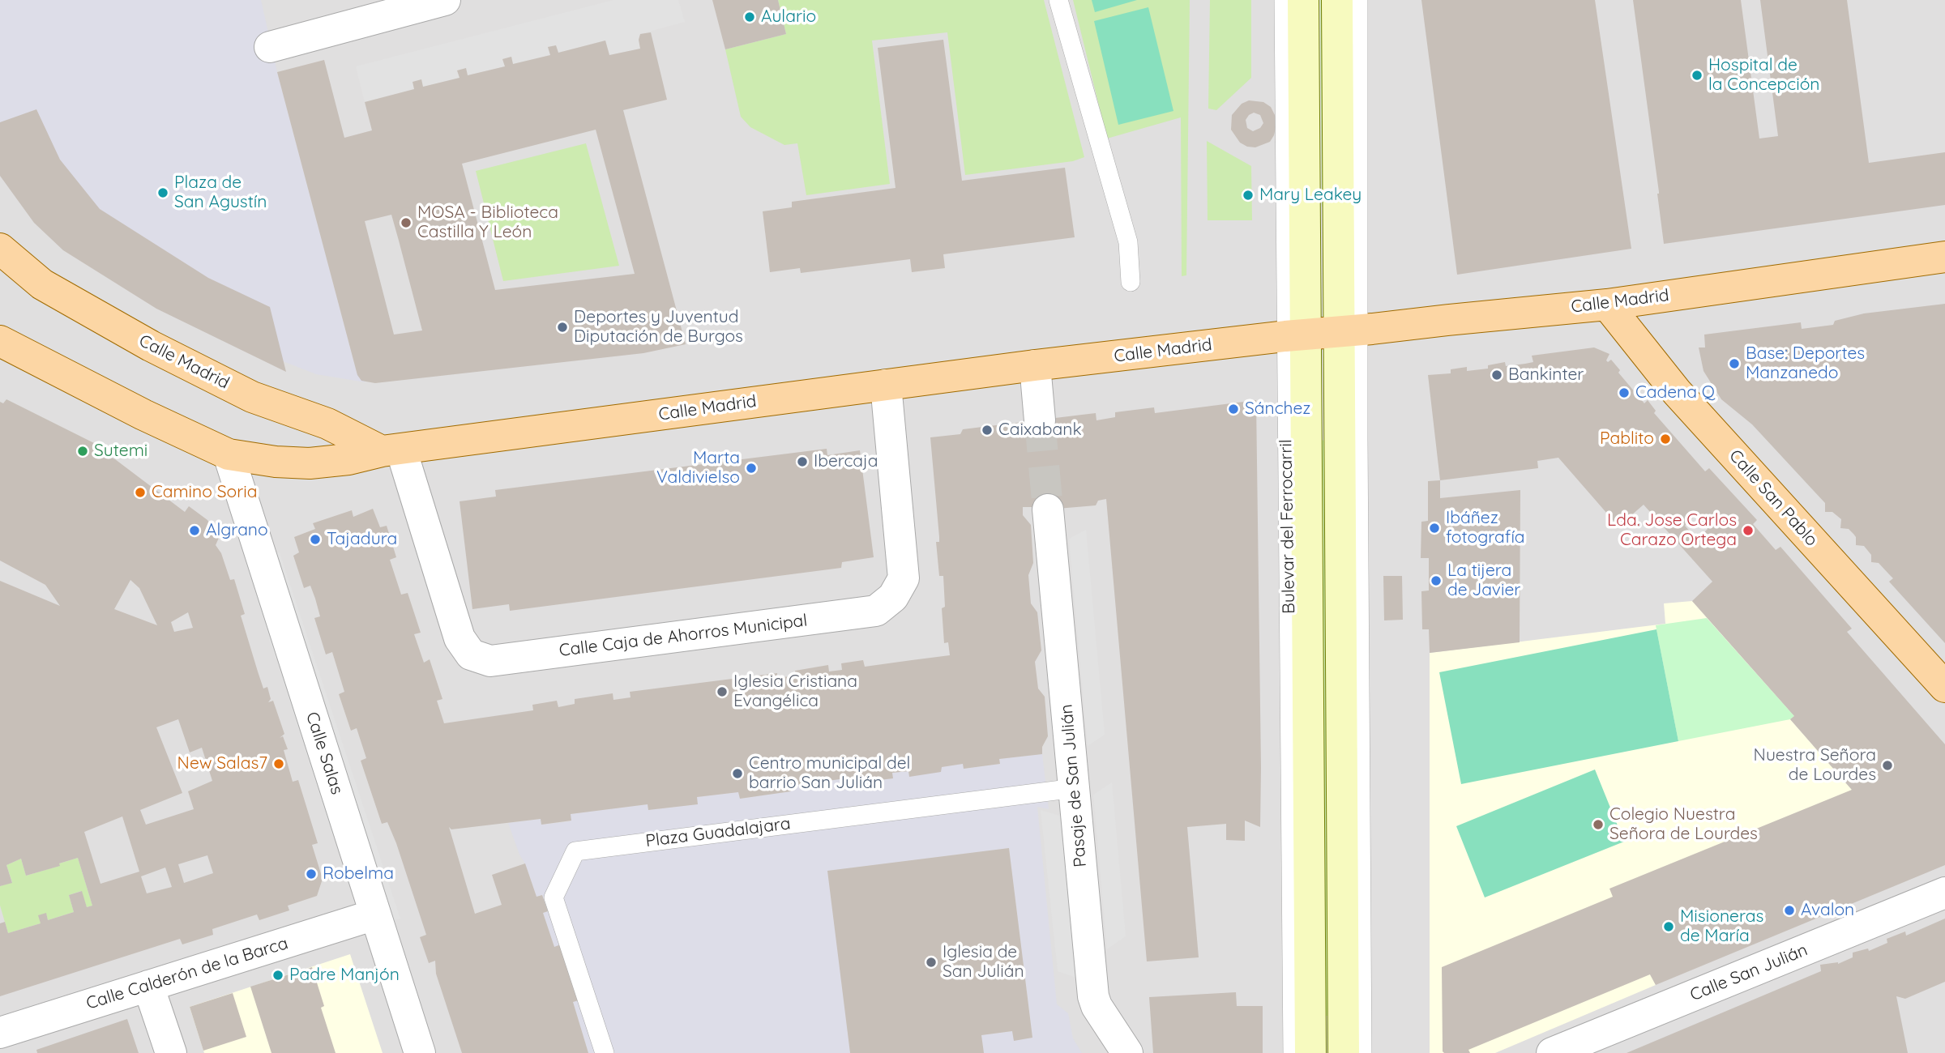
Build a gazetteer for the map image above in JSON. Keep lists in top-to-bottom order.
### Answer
{
  "streets": {
    "main road": ["Calle Madrid", "Calle San Pablo", "Bulevar del Ferrocarril"],
    "street": [
      "Calle Caja de Ahorros Municipal",
      "Calle Salas",
      "Pasaje de San Julián",
      "Calle San Julián",
      "Calle Calderón de la Barca"
    ],
    "lane": ["Plaza Guadalajara"]
  },
  "crossings": [
    ["Calle Madrid", "Calle San Pablo"],
    ["Calle Madrid", "Bulevar del Ferrocarril"],
    ["Calle Madrid", "Calle Caja de Ahorros Municipal"],
    ["Calle Madrid", "Calle Salas"],
    ["Calle Salas", "Calle Calderón de la Barca"],
    ["Pasaje de San Julián", "Plaza Guadalajara"]
  ],
  "places": [
    "Aulario",
    "Hospital de la Concepción",
    "Plaza de San Agustín",
    "Mary Leakey",
    "MOSA - Biblioteca Castilla Y León",
    "Deportes y Juventud Diputación de Burgos",
    "Base: Deportes Manzanedo",
    "Bankinter",
    "Cadena Q",
    "Sánchez",
    "Caixabank",
    "Pablito",
    "Sutemi",
    "Ibercaja",
    "Marta Valdivielso",
    "Camino Soria",
    "Ibáñez fotografía",
    "Algrano",
    "Lda. Jose Carlos Carazo Ortega",
    "Tajadura",
    "La tijera de Javier",
    "Iglesia Cristiana Evangélica",
    "New Salas7",
    "Nuestra Señora de Lourdes",
    "Centro municipal del barrio San Julián",
    "Colegio Nuestra Señora de Lourdes",
    "Robelma",
    "Avalon",
    "Misioneras de María",
    "Iglesia de San Julián",
    "Padre Manjón"
  ]
}
